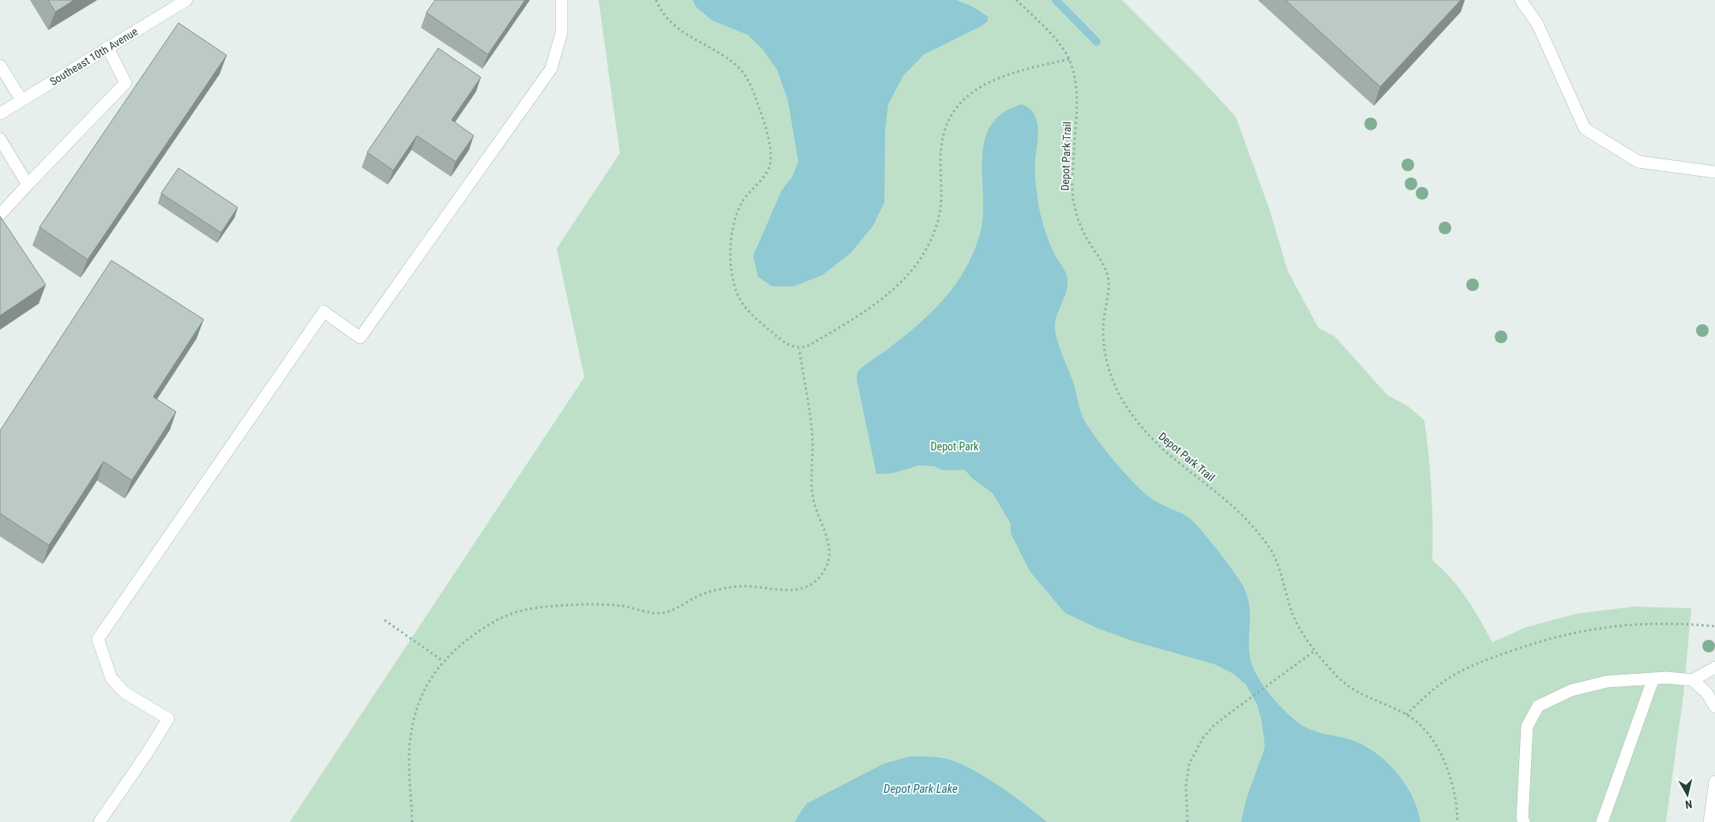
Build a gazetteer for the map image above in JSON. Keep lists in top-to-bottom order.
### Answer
{
  "streets": {
    "street": ["Southeast 10th Avenue"],
    "path": ["Depot Park Trail"]
  },
  "water": ["Depot Park Lake"],
  "parks": ["Depot Park"],
  "north": "bottom"
}
